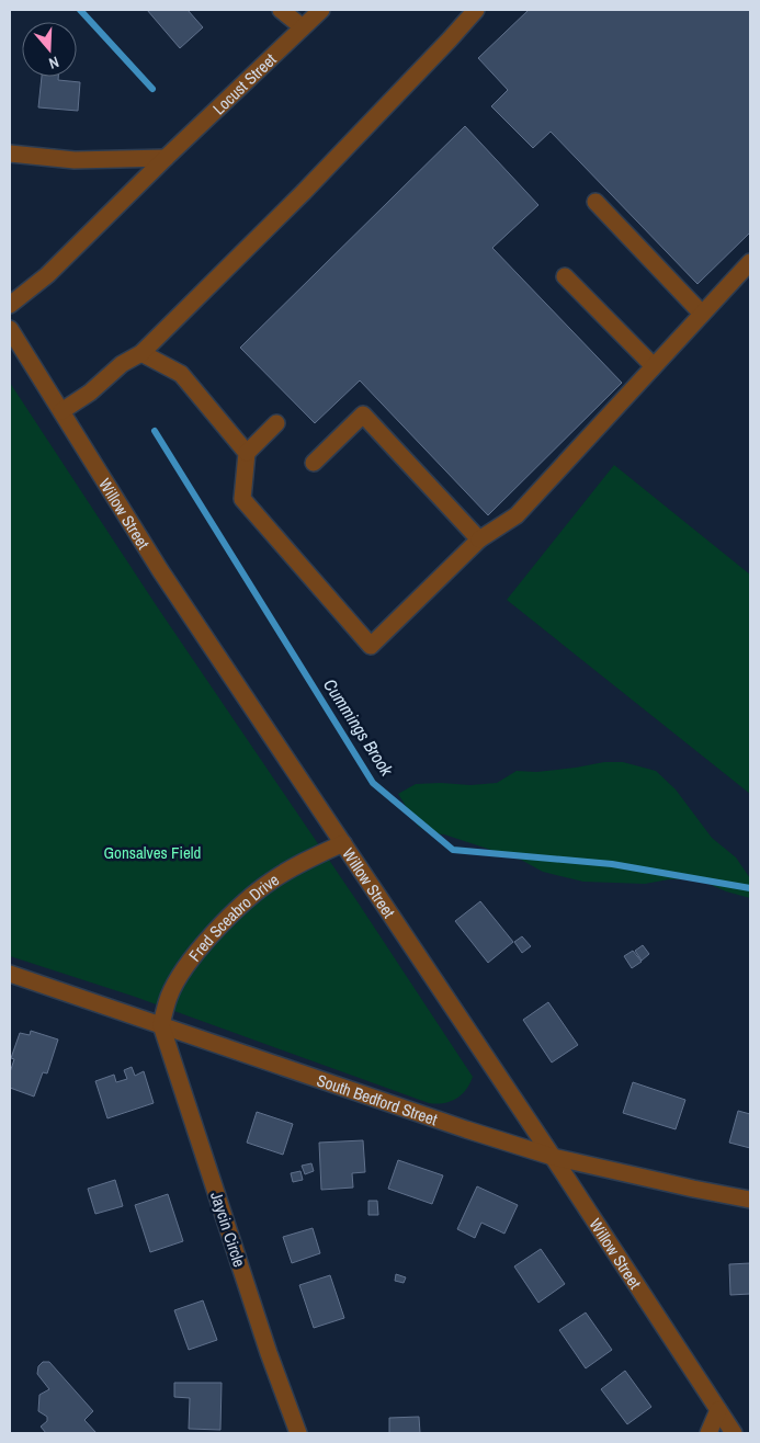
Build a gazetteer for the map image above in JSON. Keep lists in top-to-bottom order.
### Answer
{
  "streets": {
    "street": [
      "Locust Street",
      "Willow Street",
      "Fred Sceabro Drive",
      "South Bedford Street",
      "Jaycin Circle"
    ]
  },
  "crossings": [
    ["Willow Street", "Fred Sceabro Drive"],
    ["Willow Street", "South Bedford Street"],
    ["Fred Sceabro Drive", "South Bedford Street"],
    ["Fred Sceabro Drive", "Jaycin Circle"],
    ["South Bedford Street", "Jaycin Circle"]
  ],
  "water": ["Cummings Brook"],
  "parks": ["Gonsalves Field"],
  "north": "bottom"
}
